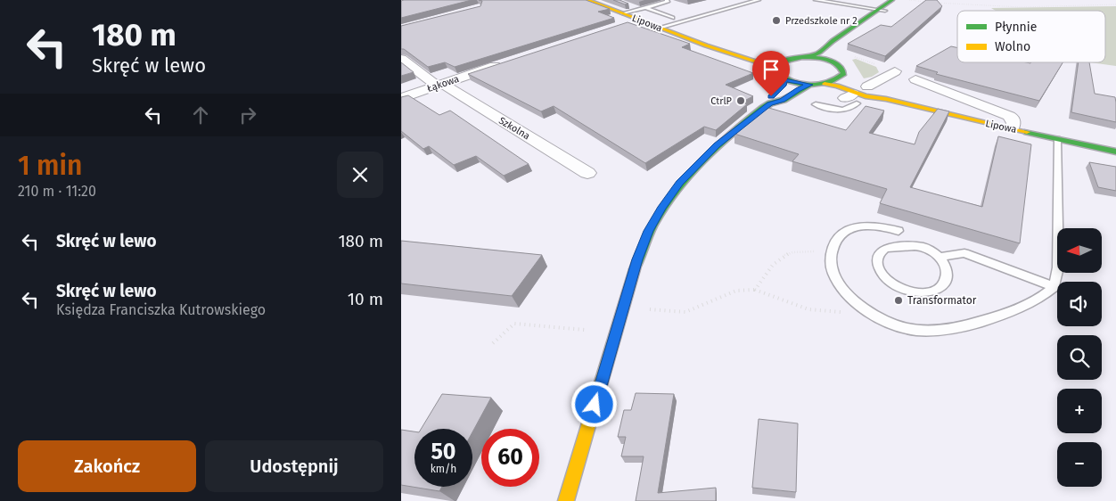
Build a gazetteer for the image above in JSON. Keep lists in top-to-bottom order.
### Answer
{
  "streets": {
    "main road": ["Lipowa"],
    "street": ["Łąkowa", "Szkolna"]
  },
  "crossings": [
    ["Łąkowa", "Szkolna"]
  ],
  "places": ["Przedszkole nr 2", "CtrlP", "Transformator"],
  "legend": ["Płynnie", "Wolno"],
  "north": "left",
  "page": {
    "turn": ["180 m", "Skręć w lewo"],
    "heading": ["1 min", "210 m · 11:20"],
    "list": [
      {
        "name": "Skręć w lewo",
        "value": "180 m"
      },
      {
        "name": "Skręć w lewo",
        "note": "Księdza Franciszka Kutrowskiego",
        "value": "10 m"
      }
    ],
    "map_buttons": ["+", "−"],
    "speed": "50 km/h",
    "limit": "60",
    "buttons": ["Zakończ", "Udostępnij"]
  }
}
